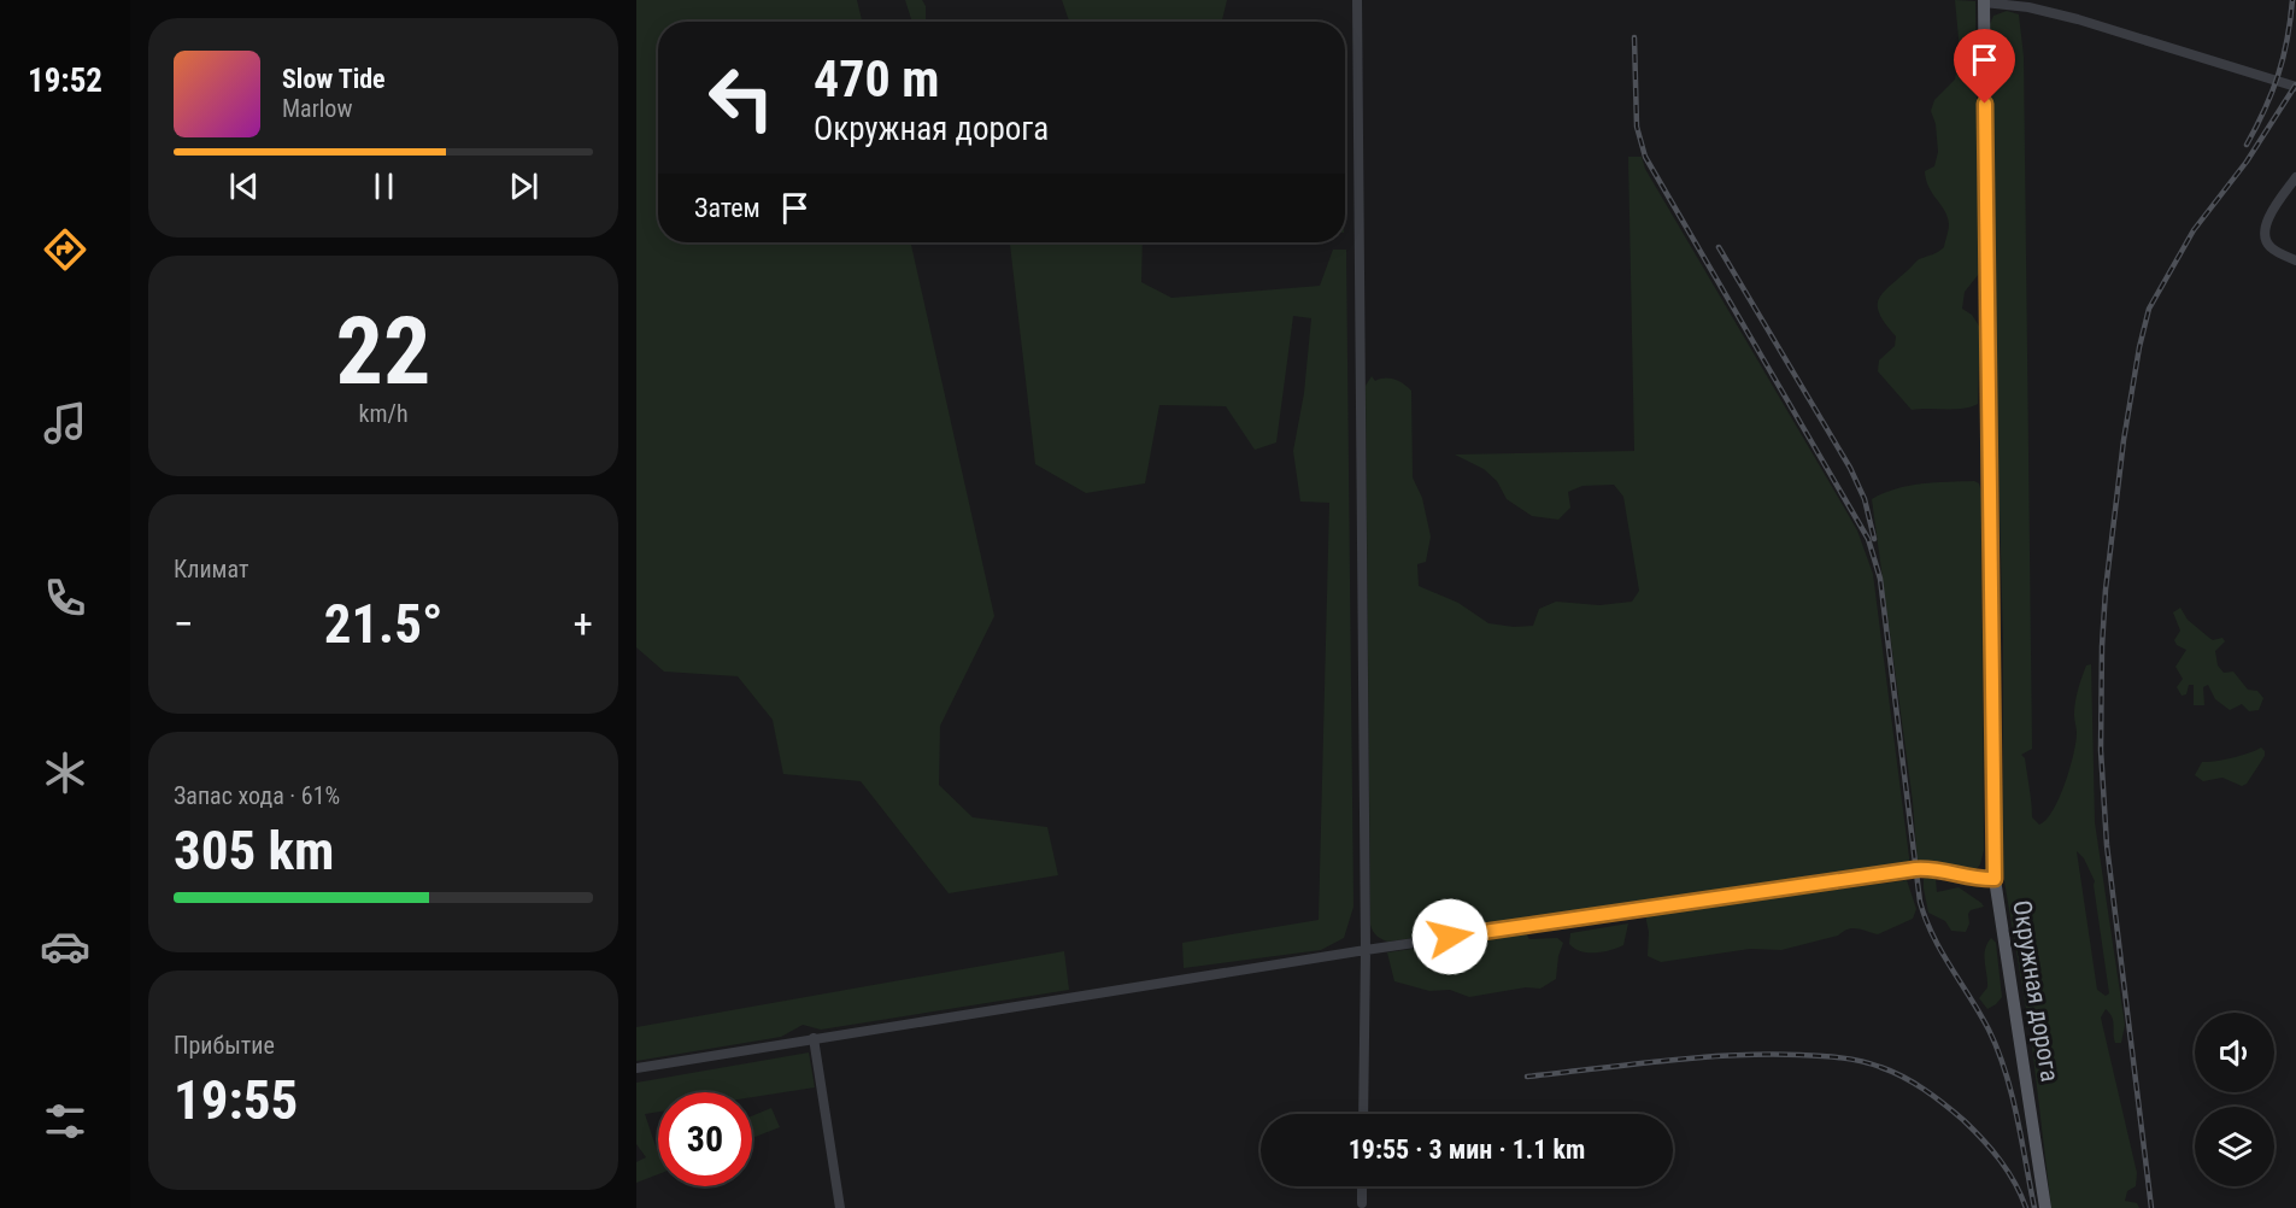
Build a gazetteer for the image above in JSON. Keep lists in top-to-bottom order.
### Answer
{
  "streets": {
    "main road": ["Окружная дорога"]
  },
  "page": {
    "tabs": "19:52",
    "turn": ["470 m", "Окружная дорога"],
    "song": ["Slow Tide", "Marlow"],
    "then": "Затем",
    "tile": [
      ["22", "km/h"],
      "Климат",
      ["Запас хода · 61%", "305 km"],
      ["Прибытие", "19:55"]
    ],
    "heat": ["−", "21.5°", "+"],
    "limit": "30",
    "trip": "19:55 · 3 мин · 1.1 km"
  }
}
